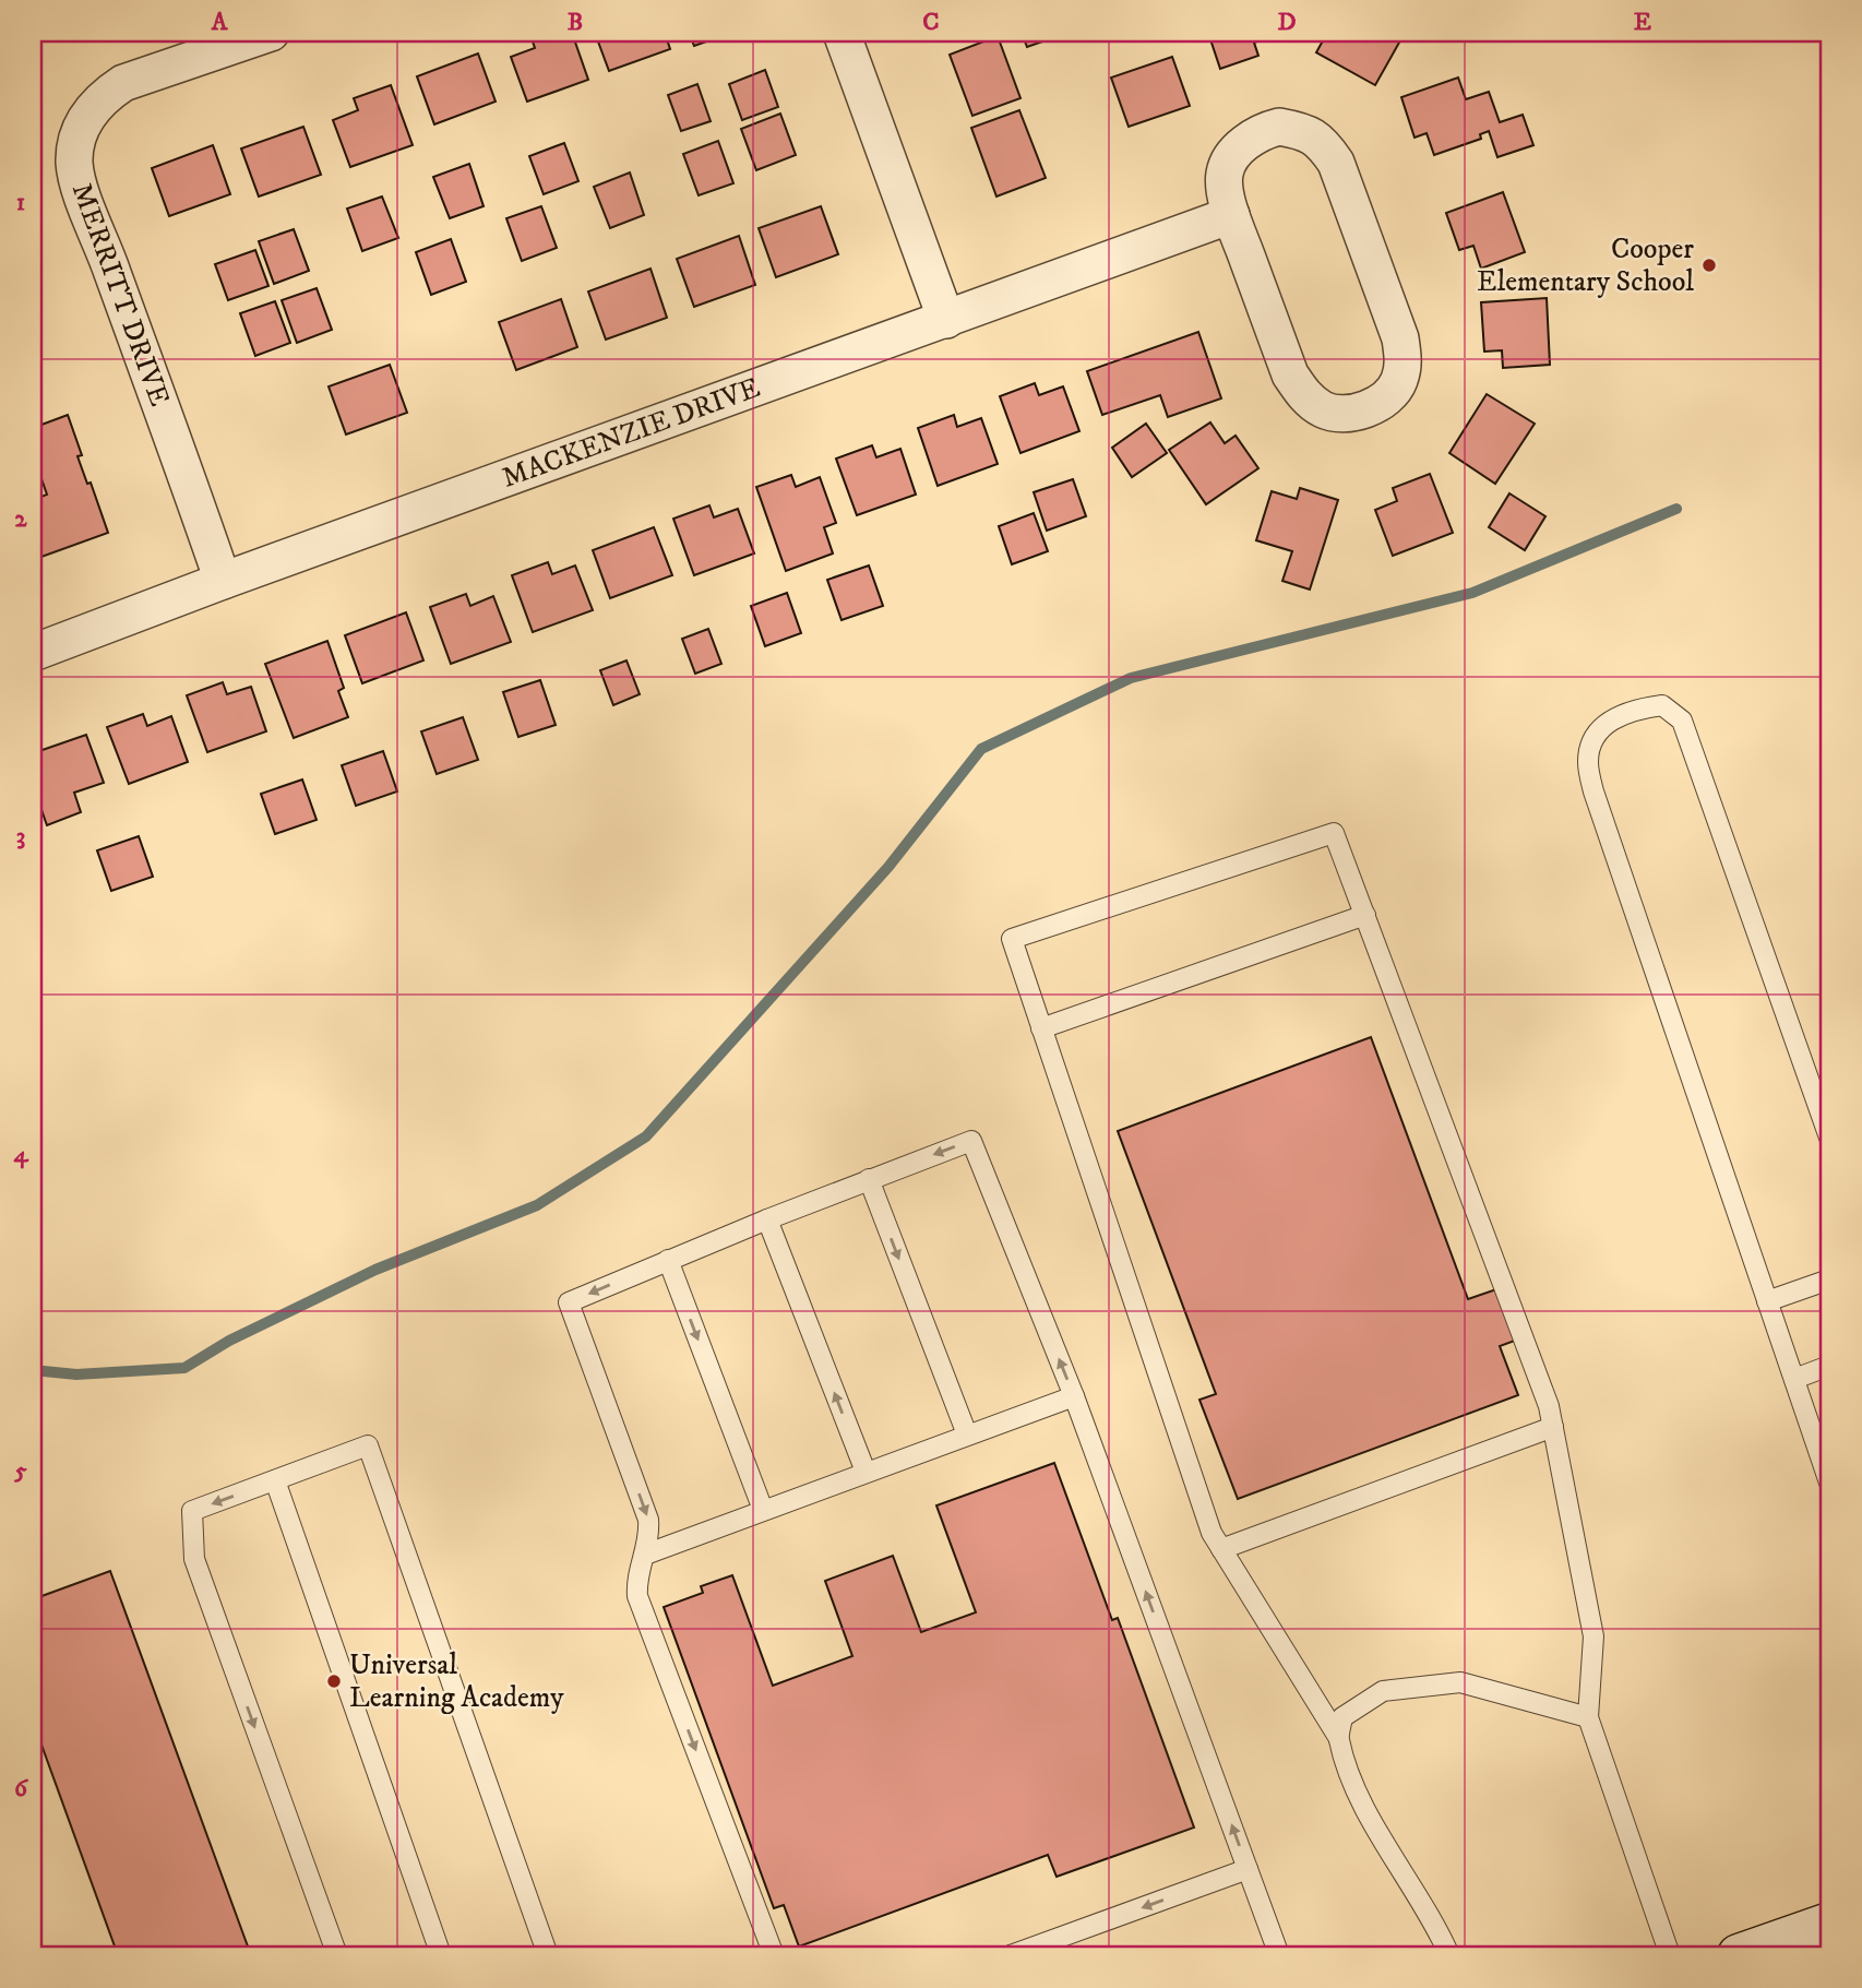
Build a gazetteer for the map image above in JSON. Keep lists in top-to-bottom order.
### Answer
{
  "streets": {
    "street": ["MERRITT DRIVE", "MACKENZIE DRIVE"]
  },
  "crossings": [
    ["MERRITT DRIVE", "MACKENZIE DRIVE"]
  ],
  "places": ["Cooper Elementary School", "Universal Learning Academy"],
  "grid": {
    "columns": [
      "A",
      "B",
      "C",
      "D",
      "E"
    ],
    "rows": [
      "1",
      "2",
      "3",
      "4",
      "5",
      "6"
    ]
  }
}
